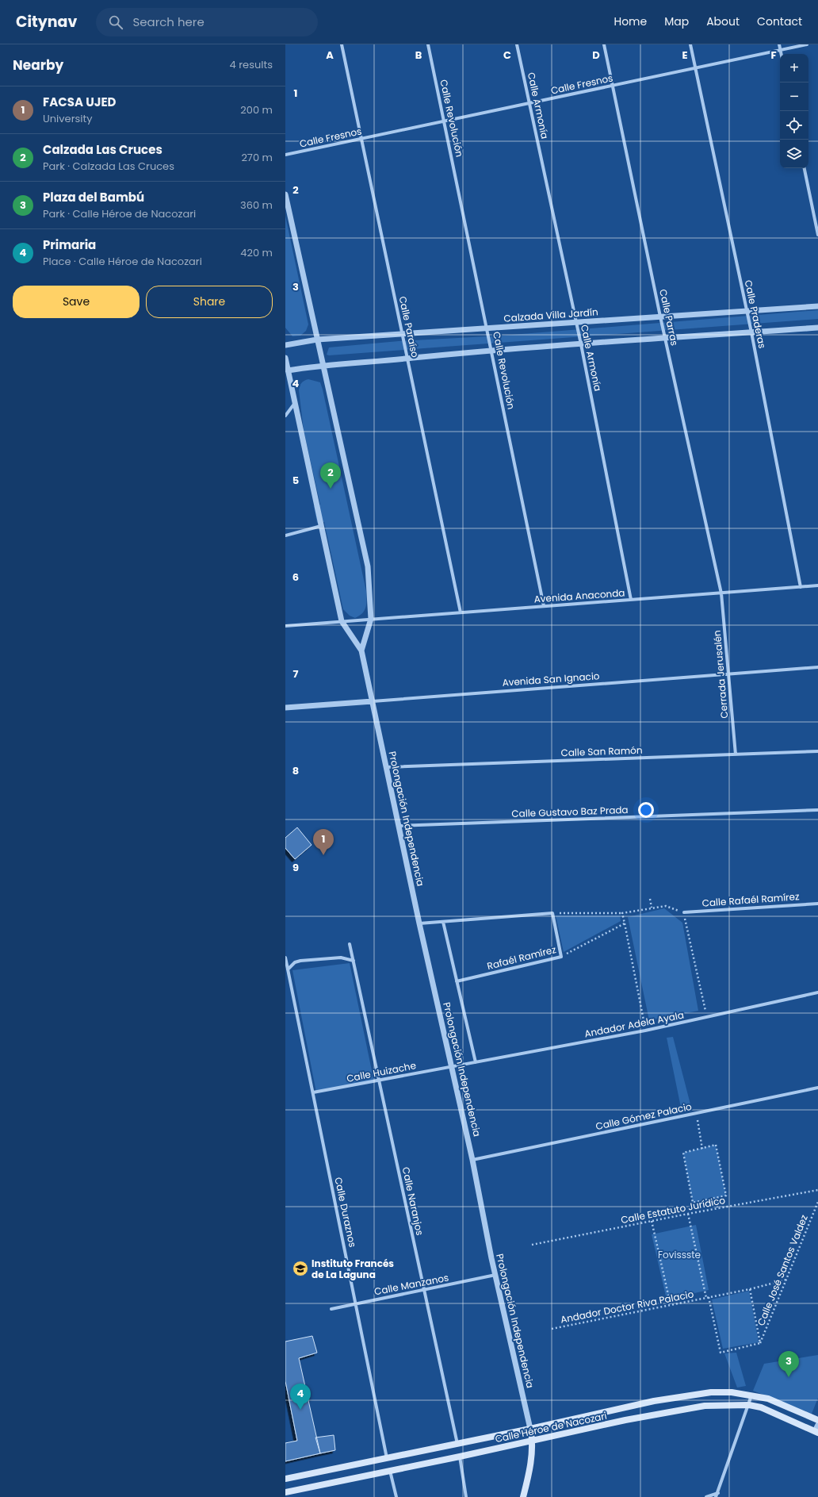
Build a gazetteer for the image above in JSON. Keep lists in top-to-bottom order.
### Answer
{
  "streets": {
    "main road": ["Prolongación Independencia", "Calle Héroe de Nacozari"],
    "street": [
      "Calle Fresnos",
      "Calle Armonía",
      "Calle Revolución",
      "Calle Praderas",
      "Calzada Villa Jardín",
      "Calle Parras",
      "Calle Paraíso",
      "Avenida Anaconda",
      "Cerrada Jerusalén",
      "Avenida San Ignacio",
      "Calle San Ramón",
      "Calle Gustavo Baz Prada",
      "Calle Rafaél Ramírez",
      "Rafaél Ramírez",
      "Andador Adela Ayala",
      "Calle Huizache",
      "Calle Gómez Palacio",
      "Calle Naranjos",
      "Calle Duraznos",
      "Calle Manzanos"
    ],
    "path": ["Calle Estatuto Jurídico", "Calle José Santos Valdez", "Andador Doctor Riva Palacio"]
  },
  "crossings": [
    ["Calle Fresnos", "Calle Armonía"],
    ["Calle Fresnos", "Calle Revolución"],
    ["Calle Fresnos", "Calle Praderas"],
    ["Calle Fresnos", "Calle Parras"],
    ["Calle Fresnos", "Calle Paraíso"],
    ["Calle Armonía", "Calzada Villa Jardín"],
    ["Calle Armonía", "Avenida Anaconda"],
    ["Calle Revolución", "Calzada Villa Jardín"],
    ["Calle Revolución", "Avenida Anaconda"],
    ["Calle Praderas", "Calzada Villa Jardín"],
    ["Calle Praderas", "Avenida Anaconda"],
    ["Calzada Villa Jardín", "Calle Parras"],
    ["Calzada Villa Jardín", "Calle Paraíso"],
    ["Calle Parras", "Avenida Anaconda"],
    ["Calle Parras", "Cerrada Jerusalén"],
    ["Calle Paraíso", "Avenida Anaconda"],
    ["Avenida Anaconda", "Cerrada Jerusalén"],
    ["Cerrada Jerusalén", "Avenida San Ignacio"],
    ["Cerrada Jerusalén", "Calle San Ramón"],
    ["Avenida San Ignacio", "Prolongación Independencia"],
    ["Calle San Ramón", "Prolongación Independencia"],
    ["Calle Gustavo Baz Prada", "Prolongación Independencia"],
    ["Prolongación Independencia", "Andador Adela Ayala"],
    ["Prolongación Independencia", "Calle Huizache"],
    ["Prolongación Independencia", "Calle Gómez Palacio"],
    ["Prolongación Independencia", "Calle Manzanos"],
    ["Prolongación Independencia", "Calle Héroe de Nacozari"],
    ["Andador Adela Ayala", "Calle Huizache"],
    ["Calle Huizache", "Calle Naranjos"],
    ["Calle Huizache", "Calle Duraznos"],
    ["Calle Naranjos", "Calle Manzanos"],
    ["Calle Naranjos", "Calle Héroe de Nacozari"],
    ["Calle Duraznos", "Calle Manzanos"],
    ["Calle Duraznos", "Calle Héroe de Nacozari"],
    ["Calle José Santos Valdez", "Andador Doctor Riva Palacio"]
  ],
  "parks": ["Fovissste"],
  "places": {
    "school or university": ["Instituto Francés de La Laguna"]
  },
  "page": {
    "header": "Citynav",
    "search": "Search here",
    "nav": [
      "Home",
      "Map",
      "About",
      "Contact"
    ],
    "heading": ["Nearby", "4 results"],
    "map_buttons": ["+", "−"],
    "list": [
      {
        "mark": "1",
        "name": "FACSA UJED",
        "note": "University",
        "value": "200 m"
      },
      {
        "mark": "2",
        "name": "Calzada Las Cruces",
        "note": "Park · Calzada Las Cruces",
        "value": "270 m"
      },
      {
        "mark": "3",
        "name": "Plaza del Bambú",
        "note": "Park · Calle Héroe de Nacozari",
        "value": "360 m"
      },
      {
        "mark": "4",
        "name": "Primaria",
        "note": "Place · Calle Héroe de Nacozari",
        "value": "420 m"
      }
    ],
    "buttons": ["Save", "Share"],
    "pins": [
      "2",
      "1",
      "3",
      "4"
    ]
  },
  "grid": {
    "columns": [
      "A",
      "B",
      "C",
      "D",
      "E",
      "F"
    ],
    "rows": [
      "1",
      "2",
      "3",
      "4",
      "5",
      "6",
      "7",
      "8",
      "9"
    ]
  }
}
